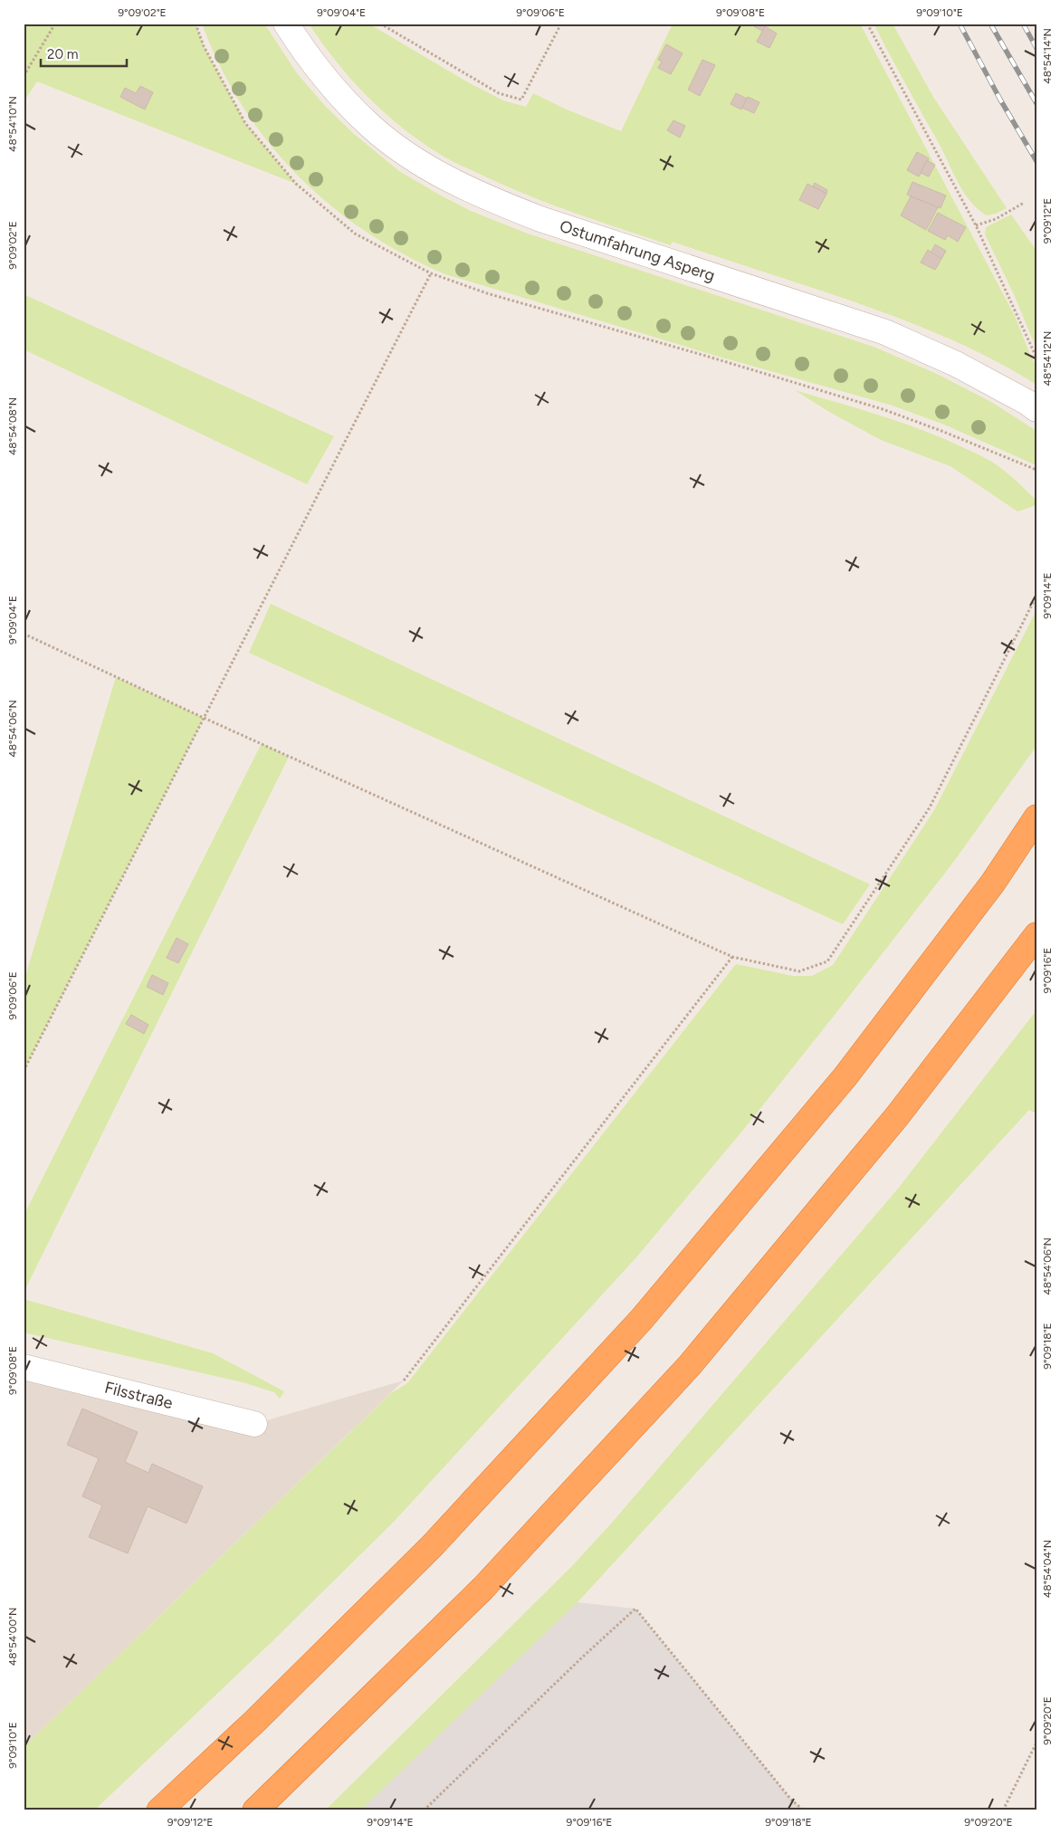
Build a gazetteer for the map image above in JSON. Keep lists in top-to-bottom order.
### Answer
{
  "streets": {
    "street": ["Ostumfahrung Asperg", "Filsstraße"]
  },
  "scale_bar": "20 m",
  "coordinates": [
    "9°09'02\"E",
    "9°09'04\"E",
    "9°09'06\"E",
    "9°09'08\"E",
    "9°09'10\"E",
    "48°54'14\"N",
    "48°54'10\"N",
    "9°09'12\"E",
    "48°54'12\"N",
    "48°54'08\"N",
    "9°09'14\"E",
    "48°54'06\"N",
    "9°09'16\"E",
    "9°09'18\"E",
    "48°54'04\"N",
    "48°54'00\"N",
    "9°09'20\"E"
  ]
}
